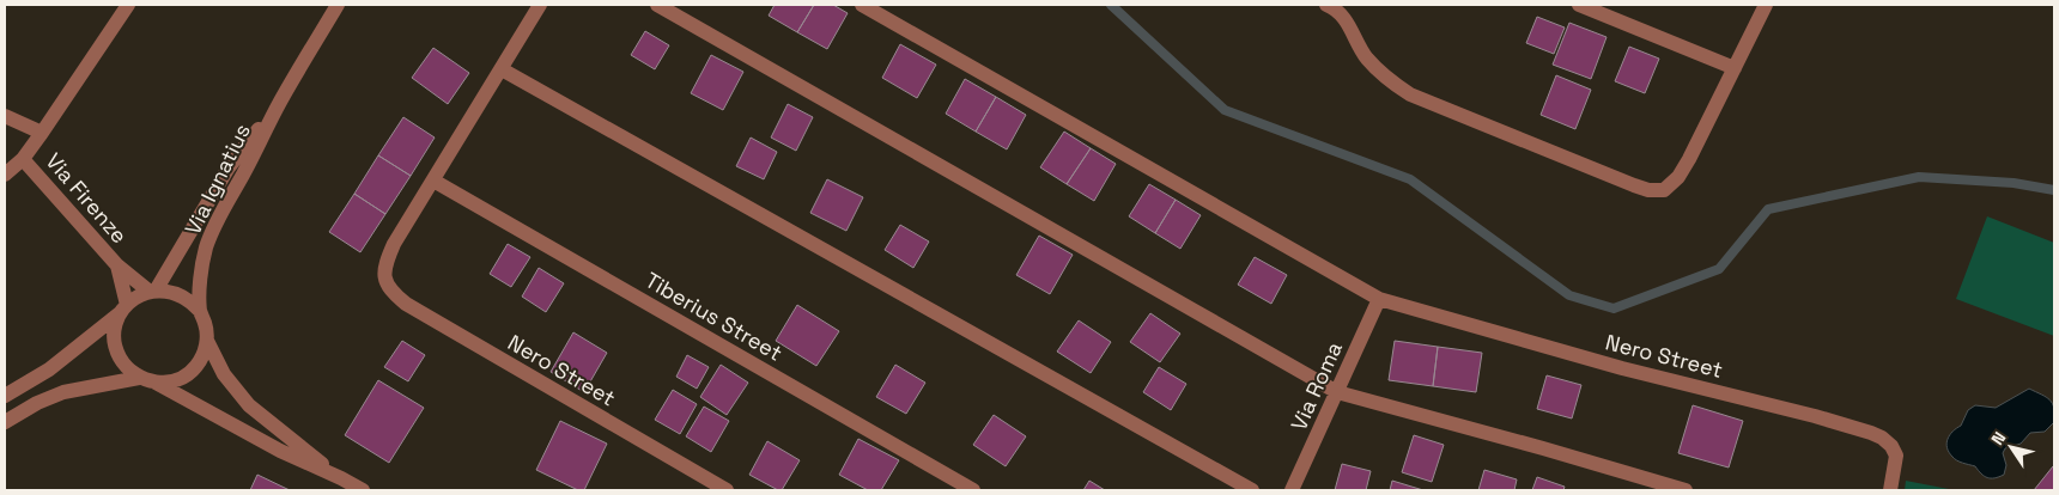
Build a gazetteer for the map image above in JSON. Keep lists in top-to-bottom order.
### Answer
{
  "streets": {
    "street": [
      "Via Ignatius",
      "Via Firenze",
      "Tiberius Street",
      "Nero Street",
      "Via Roma"
    ]
  },
  "crossings": [
    ["Via Ignatius", "Via Firenze"],
    ["Tiberius Street", "Nero Street"],
    ["Nero Street", "Via Roma"]
  ],
  "north": "top left"
}
